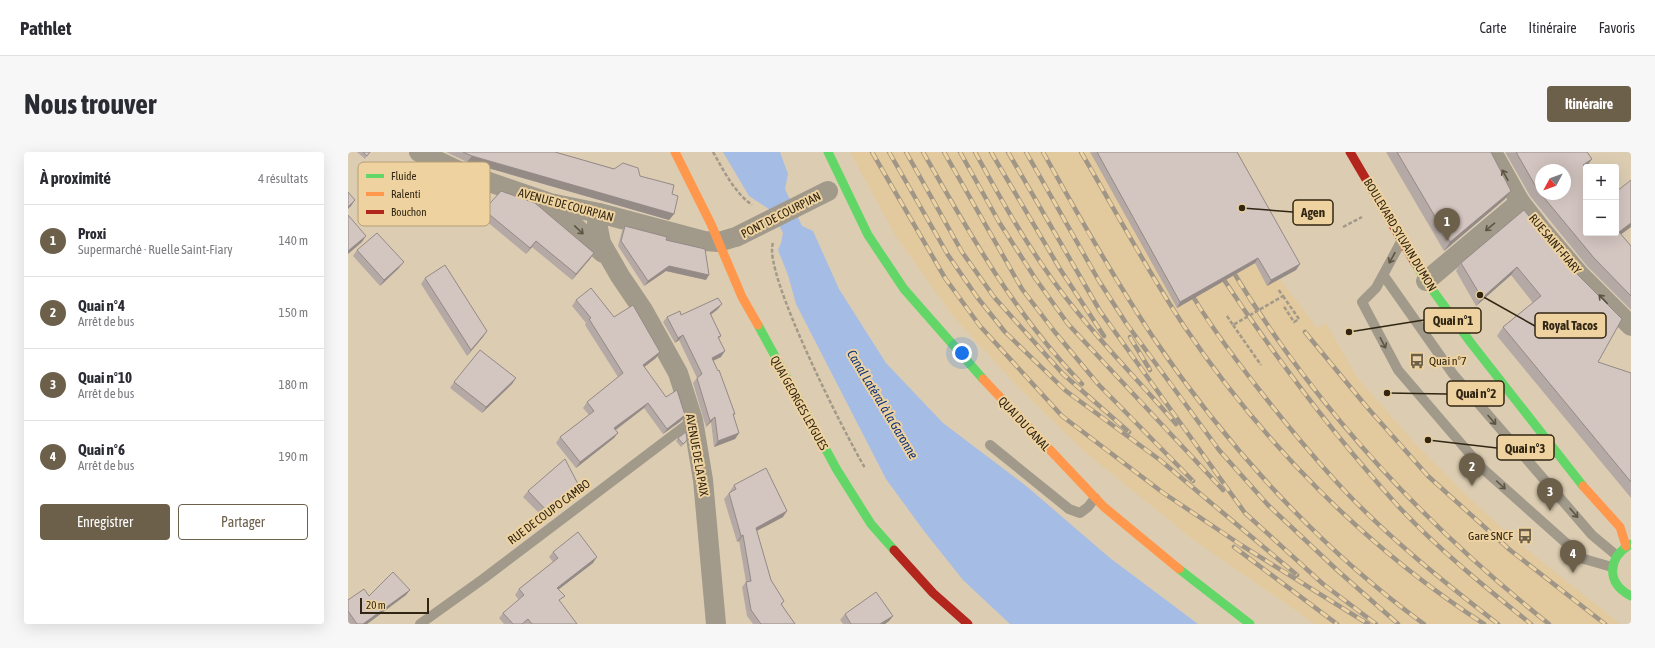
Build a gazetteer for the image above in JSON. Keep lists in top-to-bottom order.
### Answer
{
  "streets": {
    "street": [
      "AVENUE DE COURPIAN",
      "PONT DE COURPIAN",
      "BOULEVARD SYLVAIN DUMON",
      "RUE SAINT-FIARY",
      "QUAI GEORGES LEYGUES",
      "QUAI DU CANAL",
      "AVENUE DE LA PAIX"
    ],
    "lane": ["RUE DE COUPO CAMBO"]
  },
  "crossings": [
    ["AVENUE DE COURPIAN", "PONT DE COURPIAN"],
    ["AVENUE DE COURPIAN", "QUAI GEORGES LEYGUES"],
    ["AVENUE DE COURPIAN", "AVENUE DE LA PAIX"],
    ["PONT DE COURPIAN", "QUAI GEORGES LEYGUES"],
    ["PONT DE COURPIAN", "QUAI DU CANAL"],
    ["AVENUE DE LA PAIX", "RUE DE COUPO CAMBO"]
  ],
  "one_way": ["RUE SAINT-FIARY"],
  "water": ["Canal Latéral à la Garonne"],
  "places": {
    "other": [
      "Agen",
      "Royal Tacos",
      "Quai n°1",
      "Quai n°2",
      "Quai n°3"
    ],
    "bus stop": ["Quai n°7", "Gare SNCF"]
  },
  "legend": ["Fluide", "Ralenti", "Bouchon"],
  "scale_bar": "20 m",
  "north": "bottom left",
  "page": {
    "header": "Pathlet",
    "nav": ["Carte", "Itinéraire", "Favoris"],
    "buttons": [
      "Itinéraire",
      ["Enregistrer", "Partager"]
    ],
    "title": "Nous trouver",
    "heading": ["À proximité", "4 résultats"],
    "map_buttons": ["+", "−"],
    "list": [
      {
        "mark": "1",
        "name": "Proxi",
        "note": "Supermarché · Ruelle Saint-Fiary",
        "value": "140 m"
      },
      {
        "mark": "2",
        "name": "Quai n°4",
        "note": "Arrêt de bus",
        "value": "150 m"
      },
      {
        "mark": "3",
        "name": "Quai n°10",
        "note": "Arrêt de bus",
        "value": "180 m"
      },
      {
        "mark": "4",
        "name": "Quai n°6",
        "note": "Arrêt de bus",
        "value": "190 m"
      }
    ],
    "pins": [
      "1",
      "2",
      "3",
      "4"
    ],
    "scale": "20 m"
  }
}
